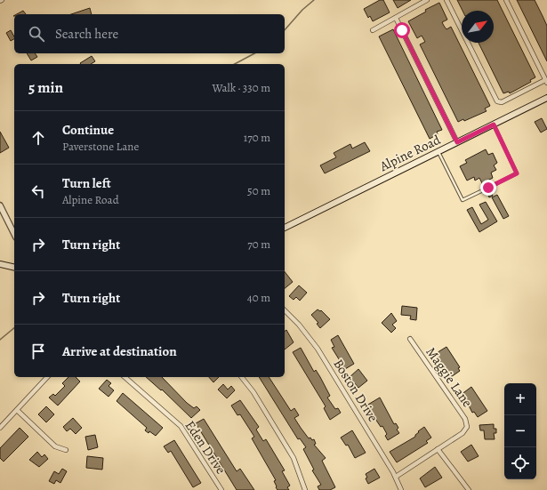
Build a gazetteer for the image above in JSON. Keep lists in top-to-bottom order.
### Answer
{
  "streets": {
    "main road": ["Alpine Road"],
    "street": ["Maggie Lane", "Boston Drive", "Eden Drive"]
  },
  "crossings": [
    ["Maggie Lane", "Boston Drive"]
  ],
  "north": "top right",
  "page": {
    "search": "Search here",
    "heading": ["5 min", "Walk · 330 m"],
    "list": [
      ["Continue", "Paverstone Lane", "170 m"],
      ["Turn left", "Alpine Road", "50 m"],
      ["Turn right", "70 m"],
      ["Turn right", "40 m"],
      "Arrive at destination"
    ],
    "map_buttons": ["+", "−"]
  }
}
